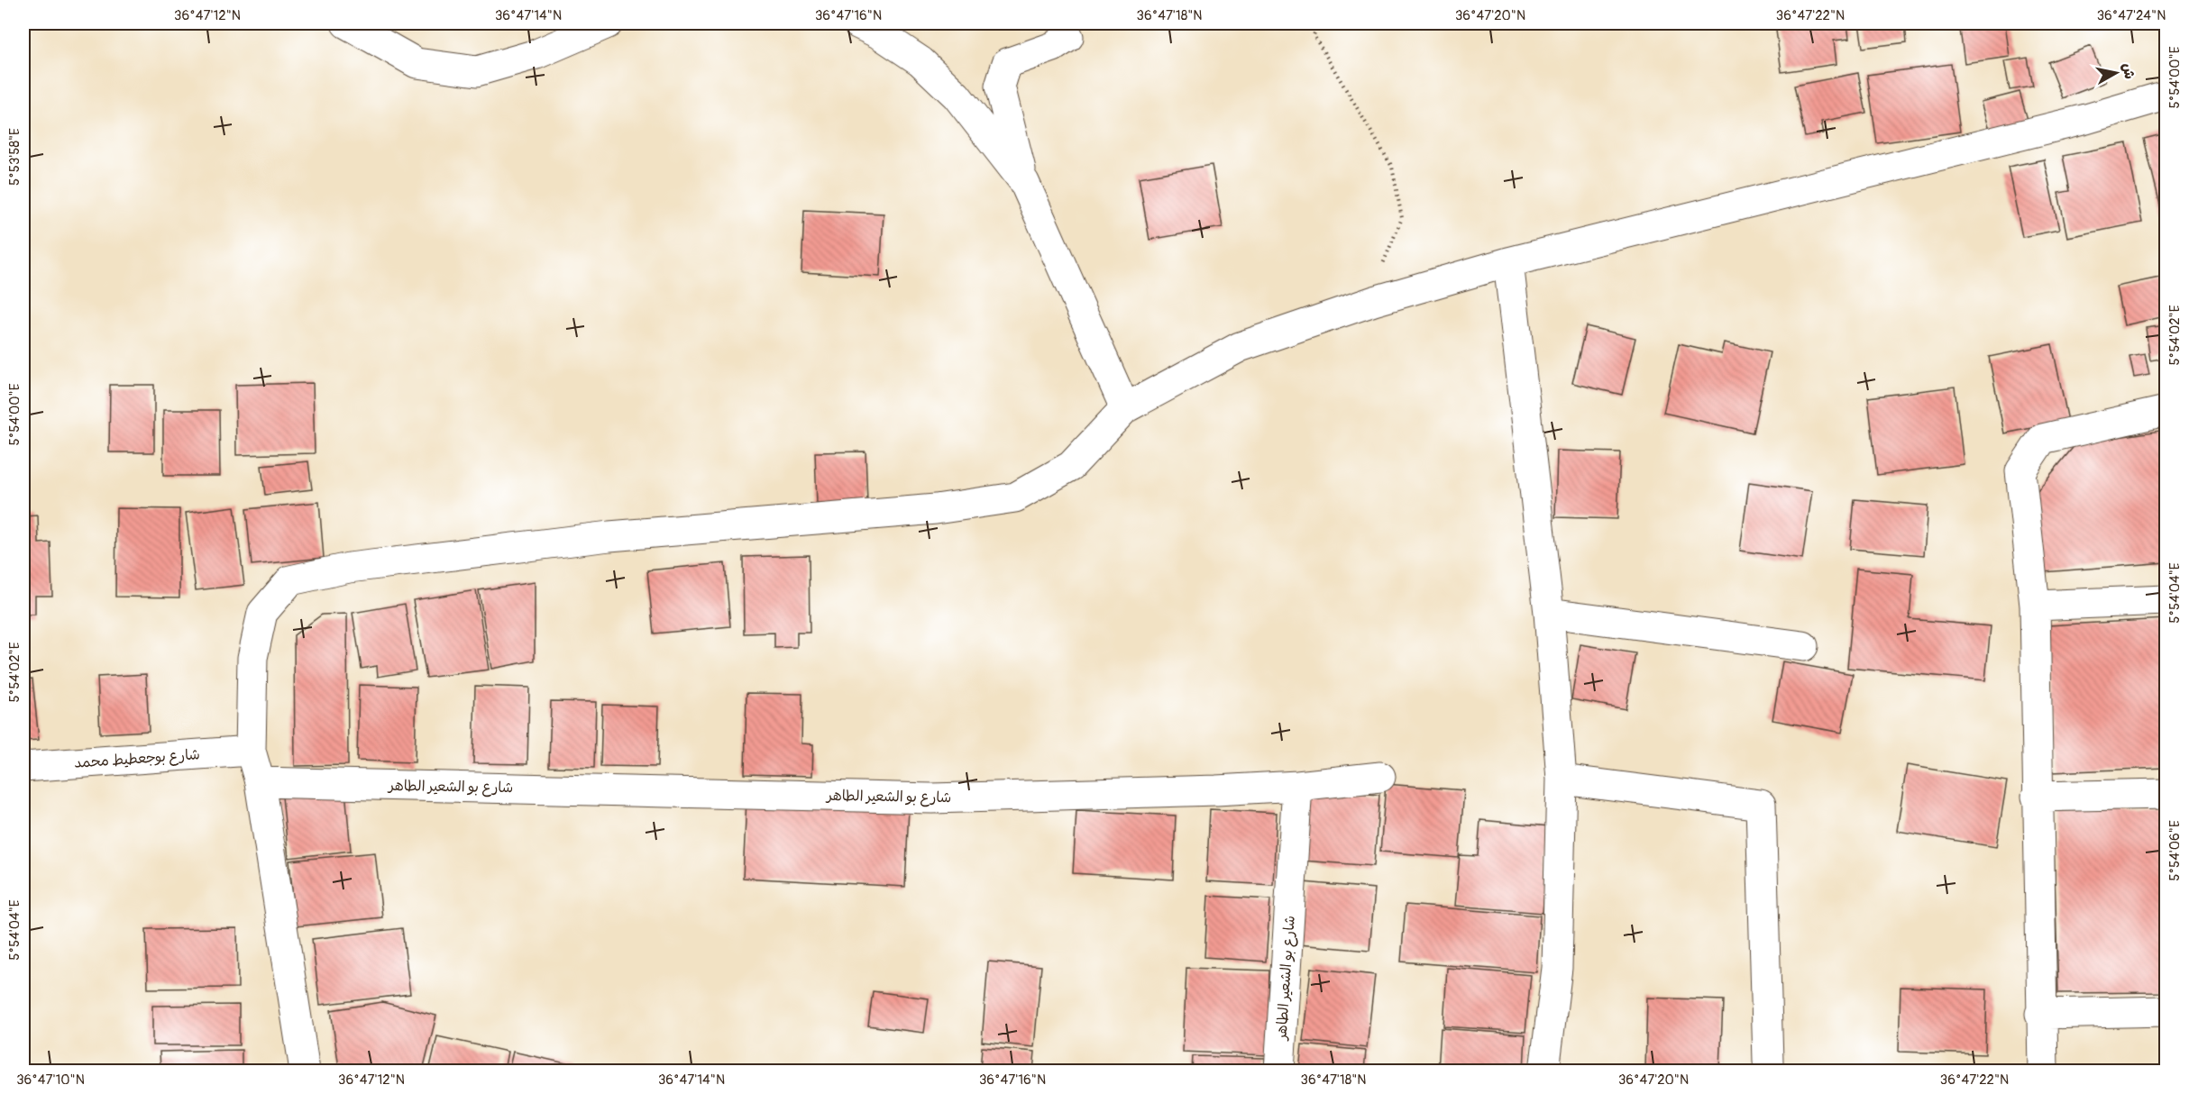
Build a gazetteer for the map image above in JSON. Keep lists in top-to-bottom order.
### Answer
{
  "streets": {
    "street": ["شارع بوجعطيط محمد", "شارع بو الشعير الطاهر"]
  },
  "north": "right",
  "coordinates": [
    "36°47'12\"N",
    "36°47'14\"N",
    "36°47'16\"N",
    "36°47'18\"N",
    "36°47'20\"N",
    "36°47'22\"N",
    "36°47'24\"N",
    "5°54'00\"E",
    "5°53'58\"E",
    "5°54'02\"E",
    "5°54'04\"E",
    "5°54'06\"E",
    "36°47'10\"N"
  ]
}
